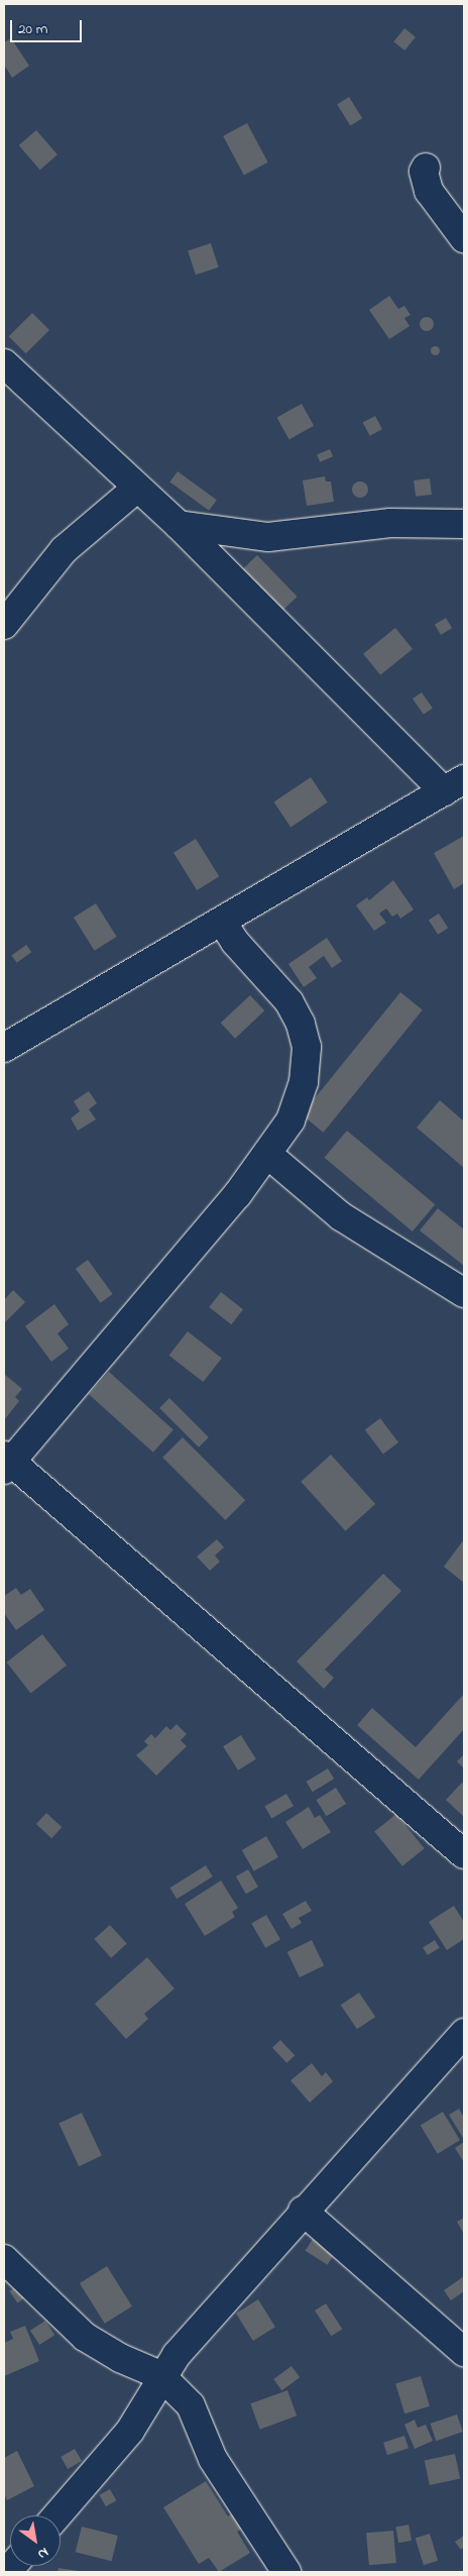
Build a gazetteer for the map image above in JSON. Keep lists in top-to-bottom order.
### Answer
{
  "scale_bar": "20 m",
  "north": "bottom right"
}
